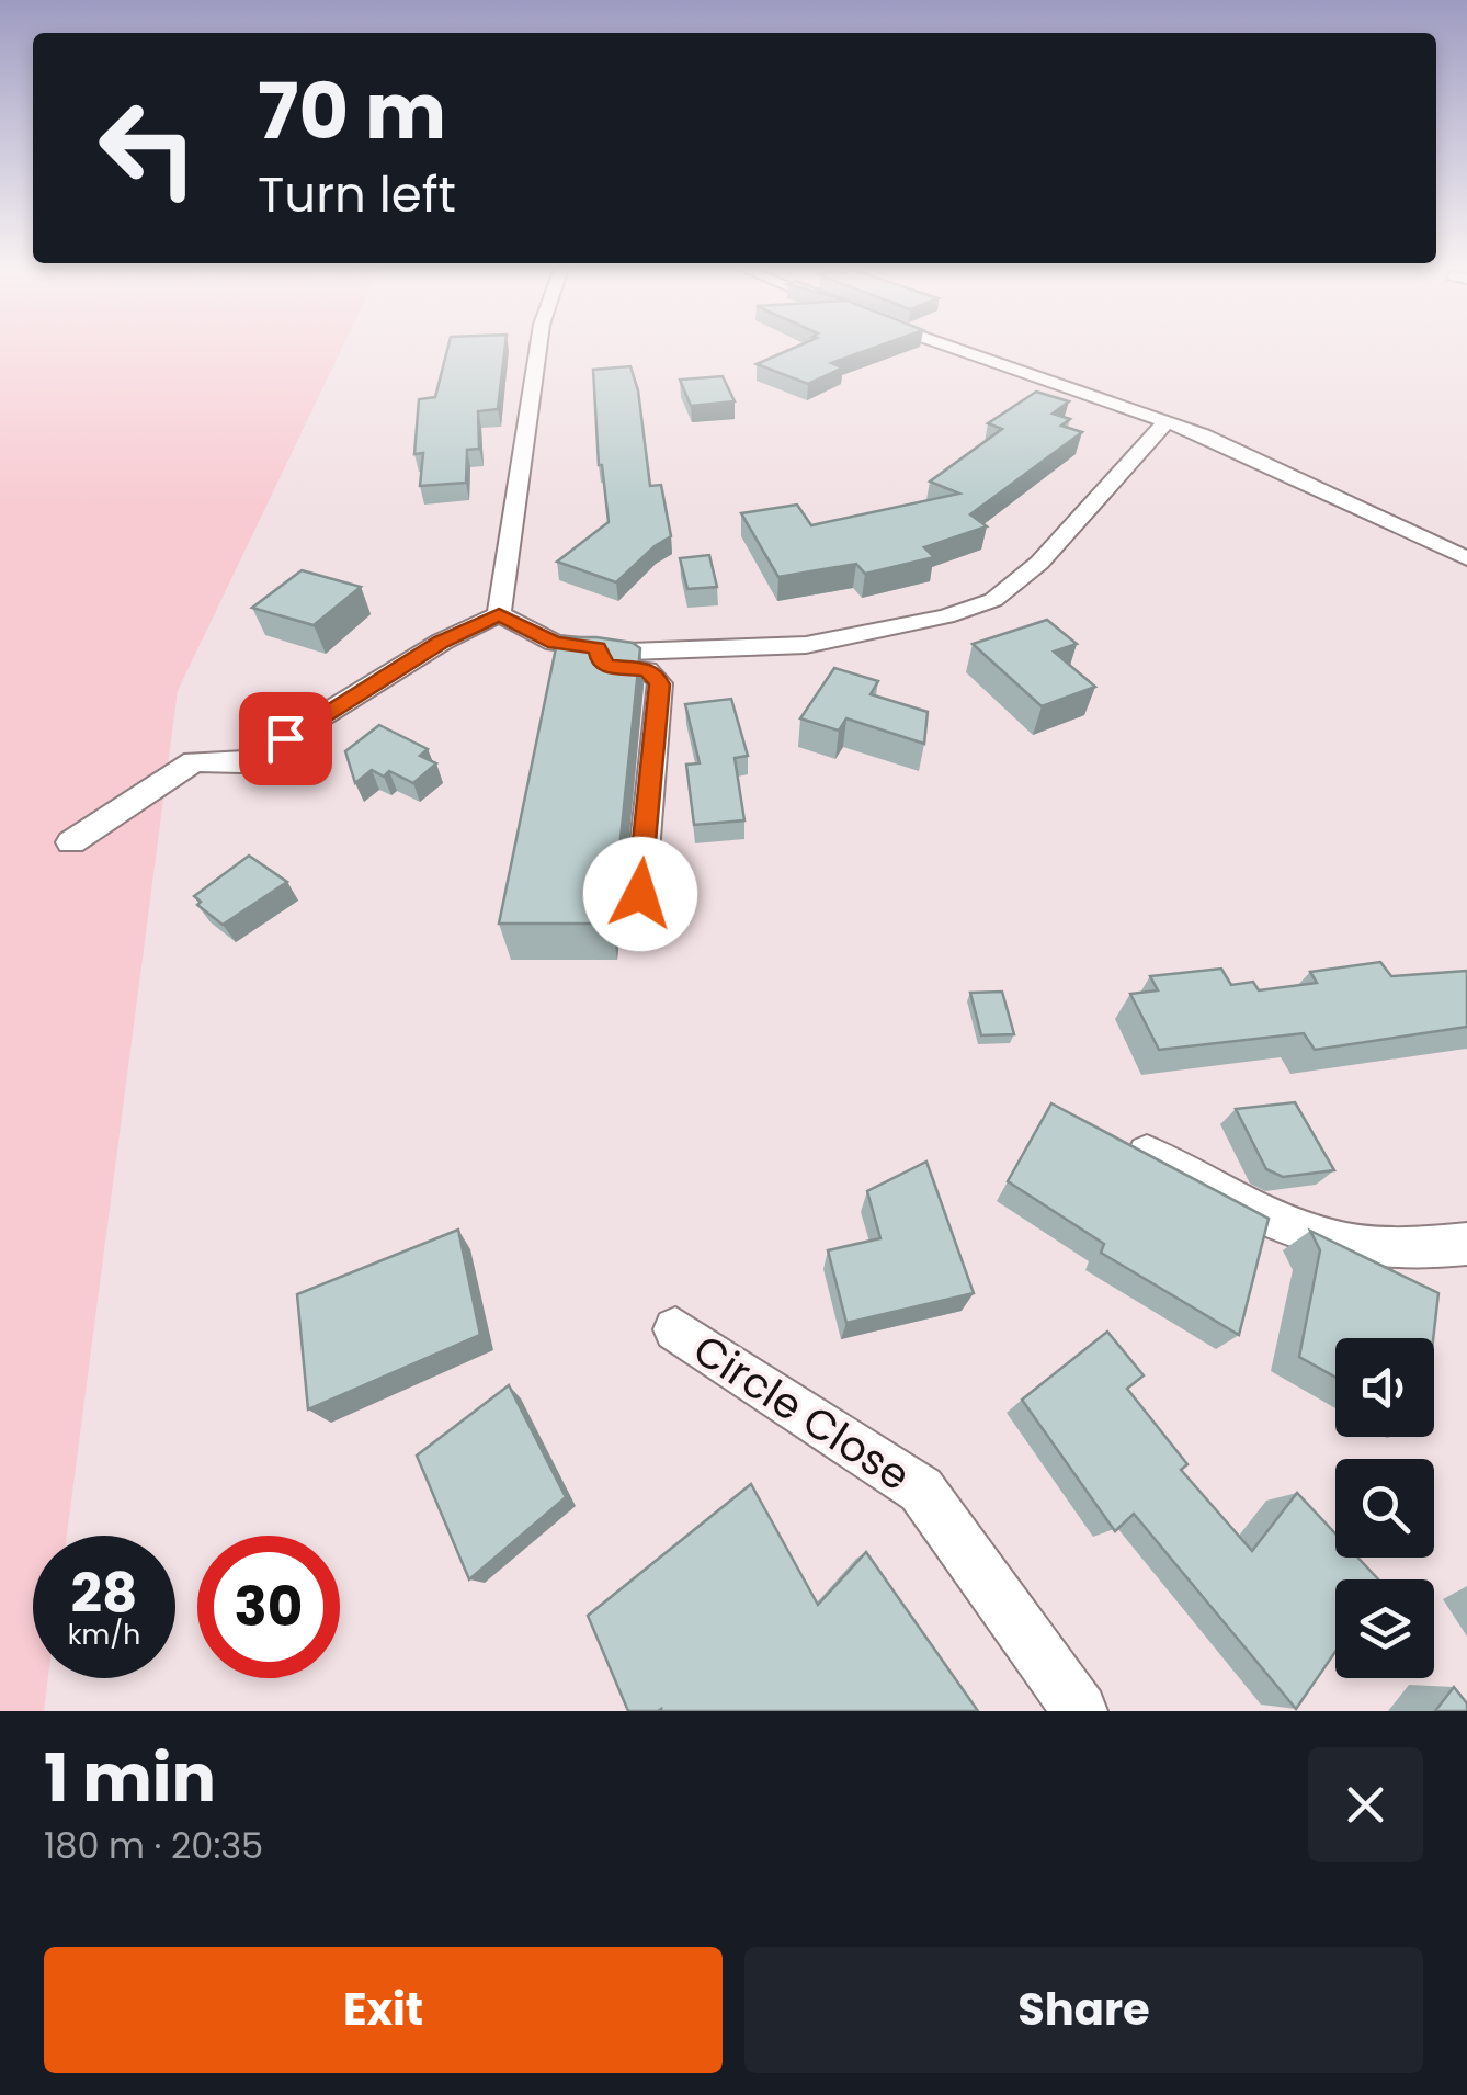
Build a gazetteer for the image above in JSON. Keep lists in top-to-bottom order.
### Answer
{
  "streets": {
    "street": ["Circle Close"]
  },
  "page": {
    "turn": ["70 m", "Turn left"],
    "speed": "28 km/h",
    "limit": "30",
    "heading": ["1 min", "180 m · 20:35"],
    "buttons": ["Exit", "Share"]
  }
}
